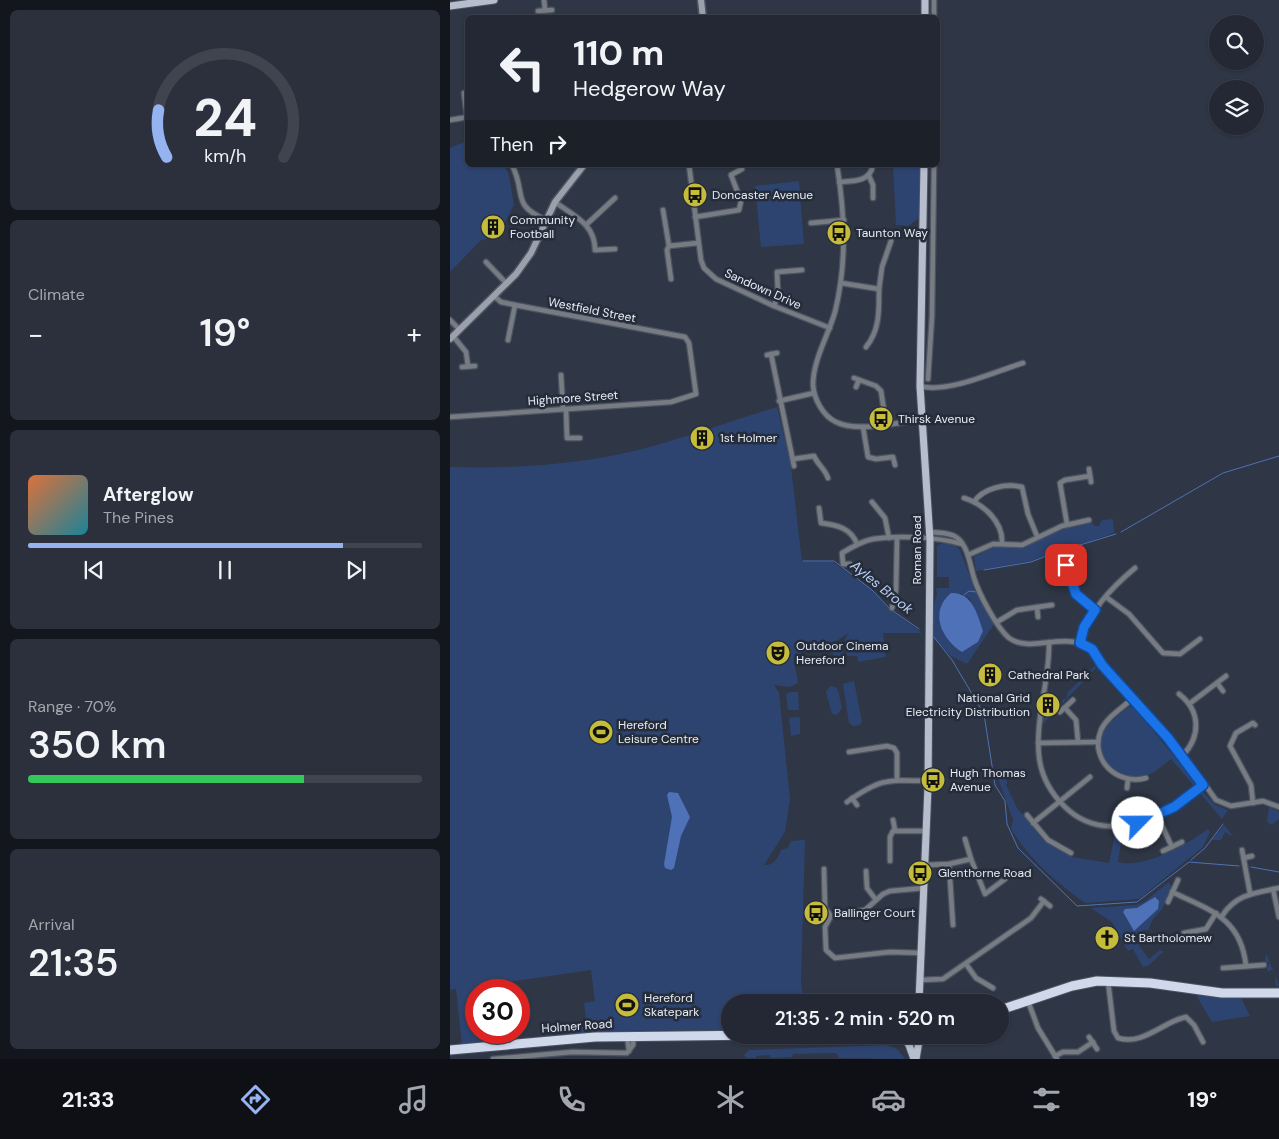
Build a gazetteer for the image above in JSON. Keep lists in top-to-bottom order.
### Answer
{
  "streets": {
    "highway": ["Holmer Road"],
    "main road": ["Roman Road"],
    "street": ["Sandown Drive", "Westfield Street", "Highmore Street"]
  },
  "crossings": [
    ["Westfield Street", "Highmore Street"]
  ],
  "water": ["Ayles Brook"],
  "places": {
    "bus stop": [
      "Doncaster Avenue",
      "Taunton Way",
      "Thirsk Avenue",
      "Hugh Thomas Avenue",
      "Glenthorne Road",
      "Ballinger Court"
    ],
    "building": [
      "Community Football",
      "1st Holmer",
      "Cathedral Park",
      "National Grid Electricity Distribution"
    ],
    "theatre": ["Outdoor Cinema Hereford"],
    "sports": ["Hereford Leisure Centre", "Hereford Skatepark"],
    "church": ["St Bartholomew"]
  },
  "page": {
    "turn": ["110 m", "Hedgerow Way"],
    "then": "Then",
    "tile": [
      "Climate",
      ["Range · 70%", "350 km"],
      ["Arrival", "21:35"]
    ],
    "heat": ["−", "19°", "+"],
    "song": ["Afterglow", "The Pines"],
    "limit": "30",
    "trip": "21:35 · 2 min · 520 m",
    "tabs": ["21:33", "19°"],
    "gauge": ["24", "km/h"]
  }
}
